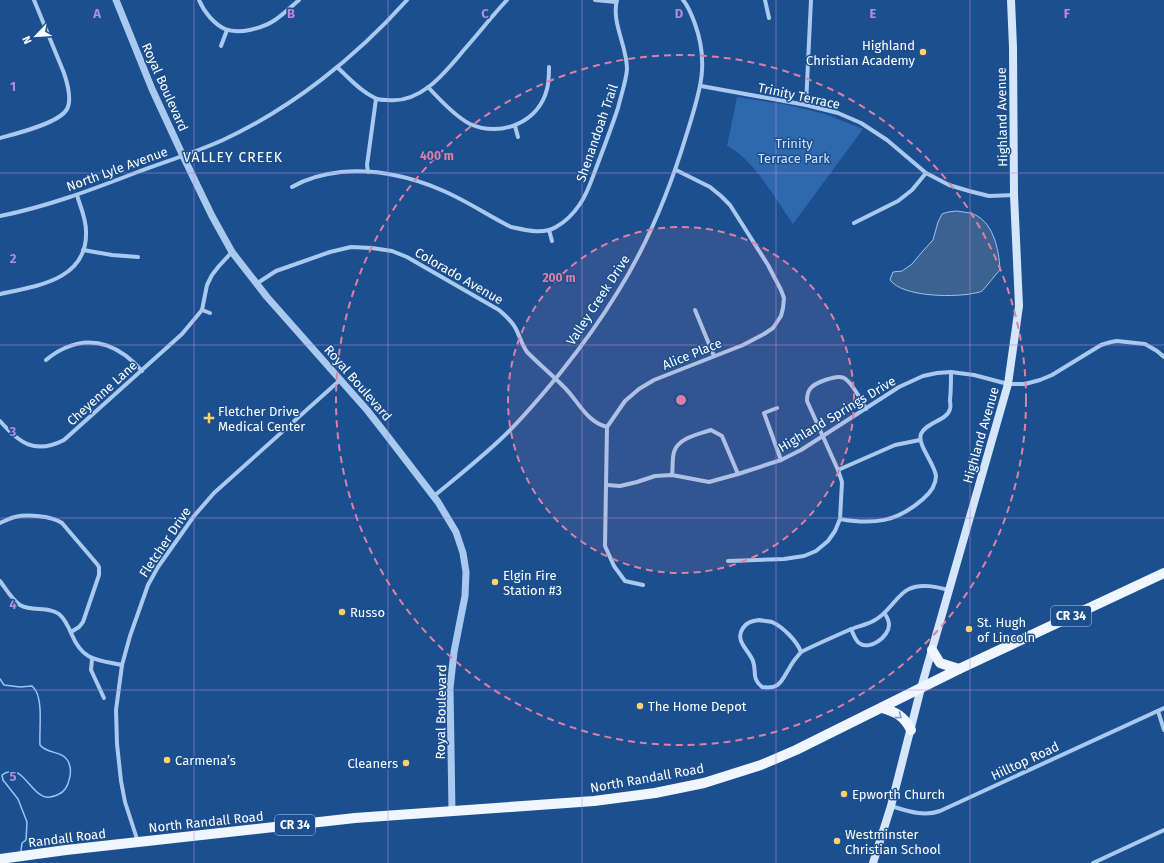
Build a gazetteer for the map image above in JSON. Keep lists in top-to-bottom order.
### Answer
{
  "streets": {
    "main road": [
      "Highland Avenue",
      "CR 34",
      "North Randall Road",
      "Randall Road"
    ],
    "street": [
      "Royal Boulevard",
      "Trinity Terrace",
      "Shenandoah Trail",
      "North Lyle Avenue",
      "Colorado Avenue",
      "Valley Creek Drive",
      "Alice Place",
      "Cheyenne Lane",
      "Highland Springs Drive",
      "Fletcher Drive",
      "Hilltop Road"
    ]
  },
  "crossings": [
    ["Royal Boulevard", "North Lyle Avenue"],
    ["Royal Boulevard", "Colorado Avenue"],
    ["Royal Boulevard", "Valley Creek Drive"],
    ["Royal Boulevard", "Cheyenne Lane"],
    ["Royal Boulevard", "Fletcher Drive"],
    ["Royal Boulevard", "North Randall Road"],
    ["Trinity Terrace", "Highland Avenue"],
    ["Trinity Terrace", "Valley Creek Drive"],
    ["Highland Avenue", "Highland Springs Drive"],
    ["Highland Avenue", "Hilltop Road"],
    ["Highland Avenue", "North Randall Road"],
    ["Colorado Avenue", "Valley Creek Drive"],
    ["Colorado Avenue", "Alice Place"],
    ["Valley Creek Drive", "Alice Place"],
    ["Fletcher Drive", "North Randall Road"],
    ["Fletcher Drive", "Randall Road"],
    ["North Randall Road", "Randall Road"]
  ],
  "districts": ["VALLEY CREEK"],
  "parks": ["Trinity Terrace Park"],
  "places": {
    "other": [
      "Highland Christian Academy",
      "Elgin Fire Station #3",
      "Russo",
      "St. Hugh of Lincoln",
      "The Home Depot",
      "Carmena’s",
      "Cleaners",
      "Epworth Church",
      "Westminster Christian School"
    ],
    "health": ["Fletcher Drive Medical Center"]
  },
  "north": "bottom left",
  "grid": {
    "columns": [
      "A",
      "B",
      "C",
      "D",
      "E",
      "F"
    ],
    "rows": [
      "1",
      "2",
      "3",
      "4",
      "5"
    ]
  },
  "rings": ["400 m", "200 m"]
}
